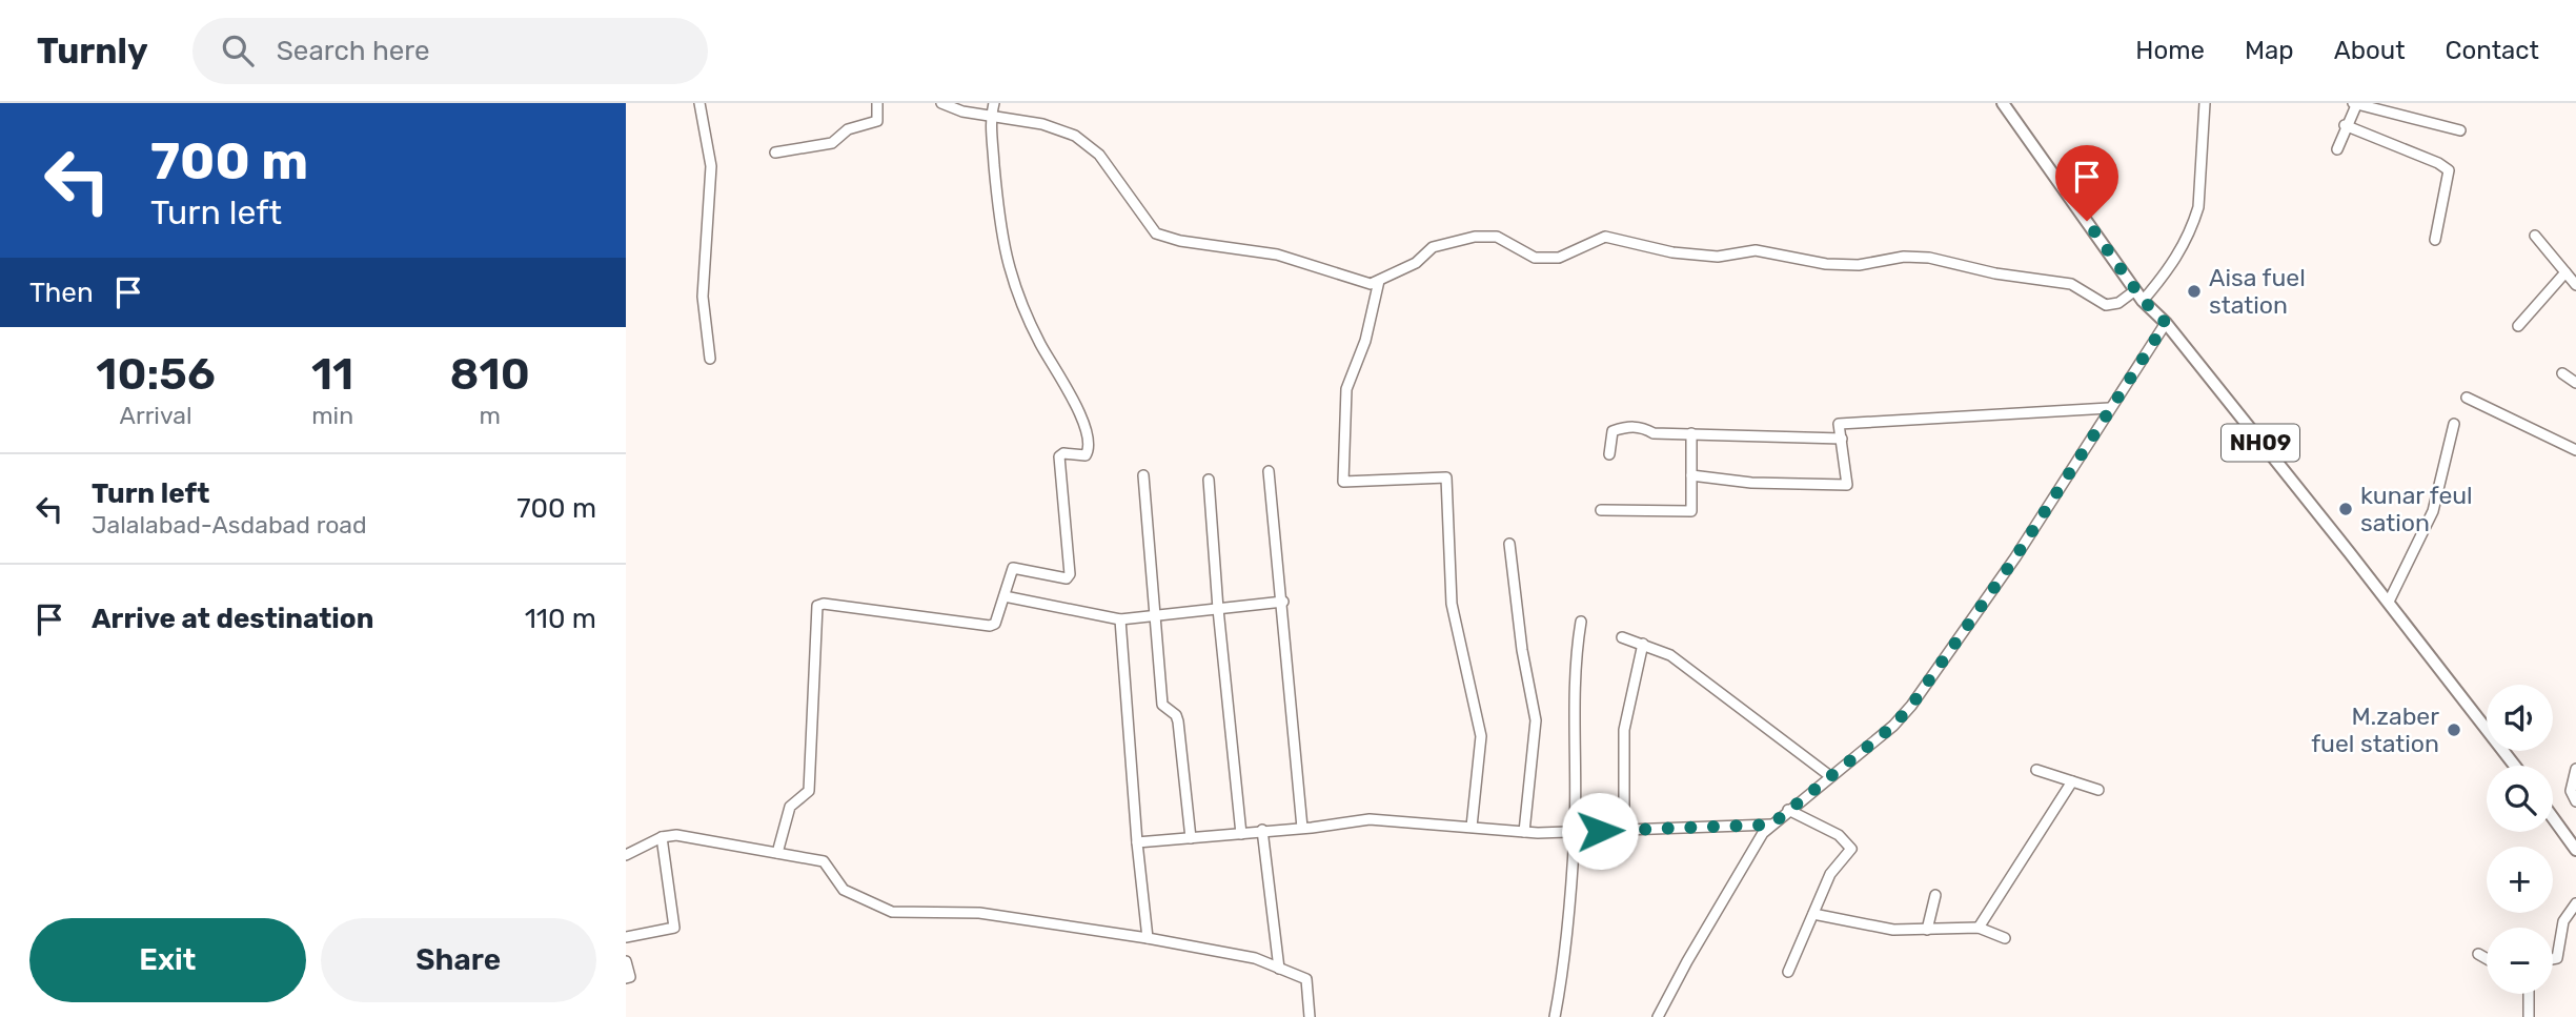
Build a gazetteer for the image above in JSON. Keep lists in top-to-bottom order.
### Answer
{
  "streets": {
    "main road": ["NH09"]
  },
  "places": ["Aisa fuel station", "kunar feul sation", "M.zaber fuel station"],
  "page": {
    "header": "Turnly",
    "search": "Search here",
    "nav": [
      "Home",
      "Map",
      "About",
      "Contact"
    ],
    "turn": ["700 m", "Turn left"],
    "then": "Then",
    "eta": [
      "10:56",
      "Arrival",
      "11",
      "min",
      "810",
      "m"
    ],
    "list": [
      {
        "name": "Turn left",
        "note": "Jalalabad-Asdabad road",
        "value": "700 m"
      },
      {
        "name": "Arrive at destination",
        "value": "110 m"
      }
    ],
    "map_buttons": ["+", "−"],
    "buttons": ["Exit", "Share"]
  }
}
